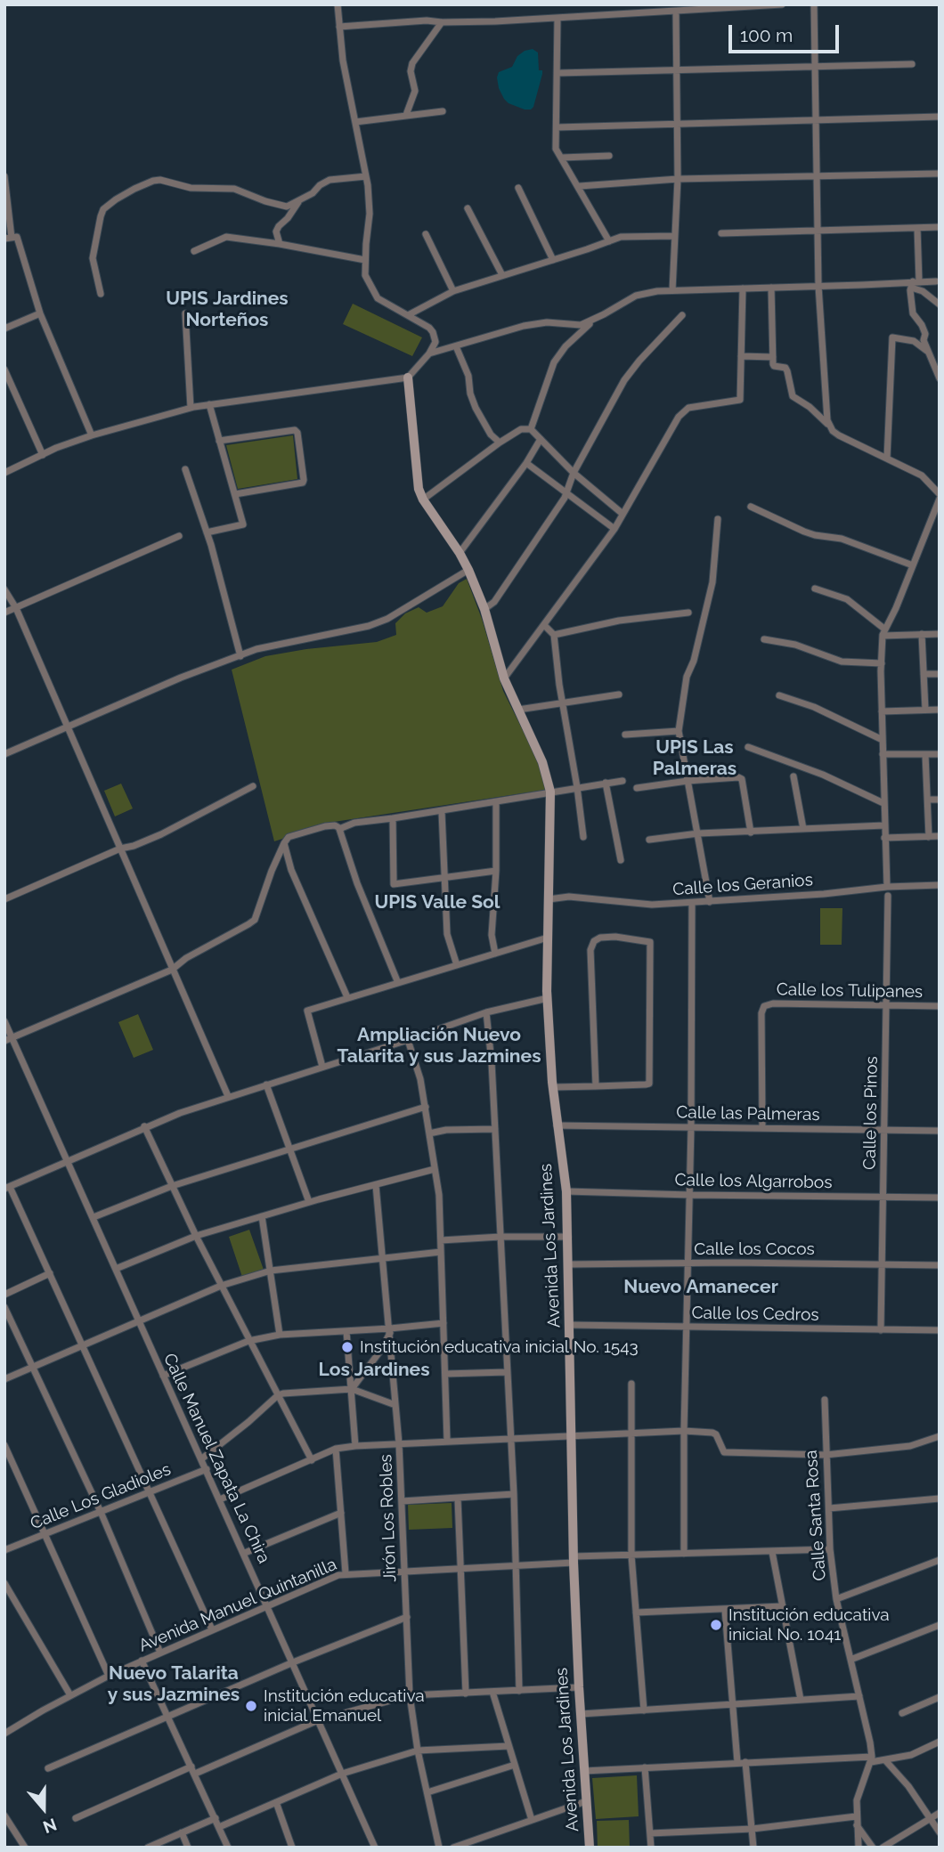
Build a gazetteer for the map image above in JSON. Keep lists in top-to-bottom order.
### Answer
{
  "streets": {
    "street": [
      "Calle los Geranios",
      "Calle los Tulipanes",
      "Calle los Pinos",
      "Calle las Palmeras",
      "Calle los Algarrobos",
      "Avenida Los Jardines",
      "Calle los Cocos",
      "Calle los Cedros",
      "Calle Manuel Zapata La Chira",
      "Calle Los Gladioles",
      "Calle Santa Rosa",
      "Jirón Los Robles",
      "Avenida Manuel Quintanilla"
    ]
  },
  "crossings": [
    ["Calle los Geranios", "Avenida Los Jardines"],
    ["Calle los Tulipanes", "Calle los Pinos"],
    ["Calle los Tulipanes", "Calle las Palmeras"],
    ["Calle los Pinos", "Calle las Palmeras"],
    ["Calle los Pinos", "Calle los Algarrobos"],
    ["Calle los Pinos", "Calle los Cocos"],
    ["Calle los Pinos", "Calle los Cedros"],
    ["Calle las Palmeras", "Avenida Los Jardines"],
    ["Calle los Algarrobos", "Avenida Los Jardines"],
    ["Avenida Los Jardines", "Calle los Cocos"],
    ["Avenida Los Jardines", "Calle los Cedros"],
    ["Avenida Los Jardines", "Avenida Manuel Quintanilla"],
    ["Calle Manuel Zapata La Chira", "Calle Los Gladioles"],
    ["Calle Manuel Zapata La Chira", "Avenida Manuel Quintanilla"],
    ["Calle Santa Rosa", "Avenida Manuel Quintanilla"],
    ["Jirón Los Robles", "Avenida Manuel Quintanilla"]
  ],
  "districts": [
    "UPIS Jardines Norteños",
    "UPIS Las Palmeras",
    "UPIS Valle Sol",
    "Ampliación Nuevo Talarita y sus Jazmines",
    "Nuevo Amanecer",
    "Los Jardines",
    "Nuevo Talarita y sus Jazmines"
  ],
  "places": ["Institución educativa inicial No. 1543", "Institución educativa inicial No. 1041", "Institución educativa inicial Emanuel"],
  "scale_bar": "100 m",
  "north": "bottom"
}
